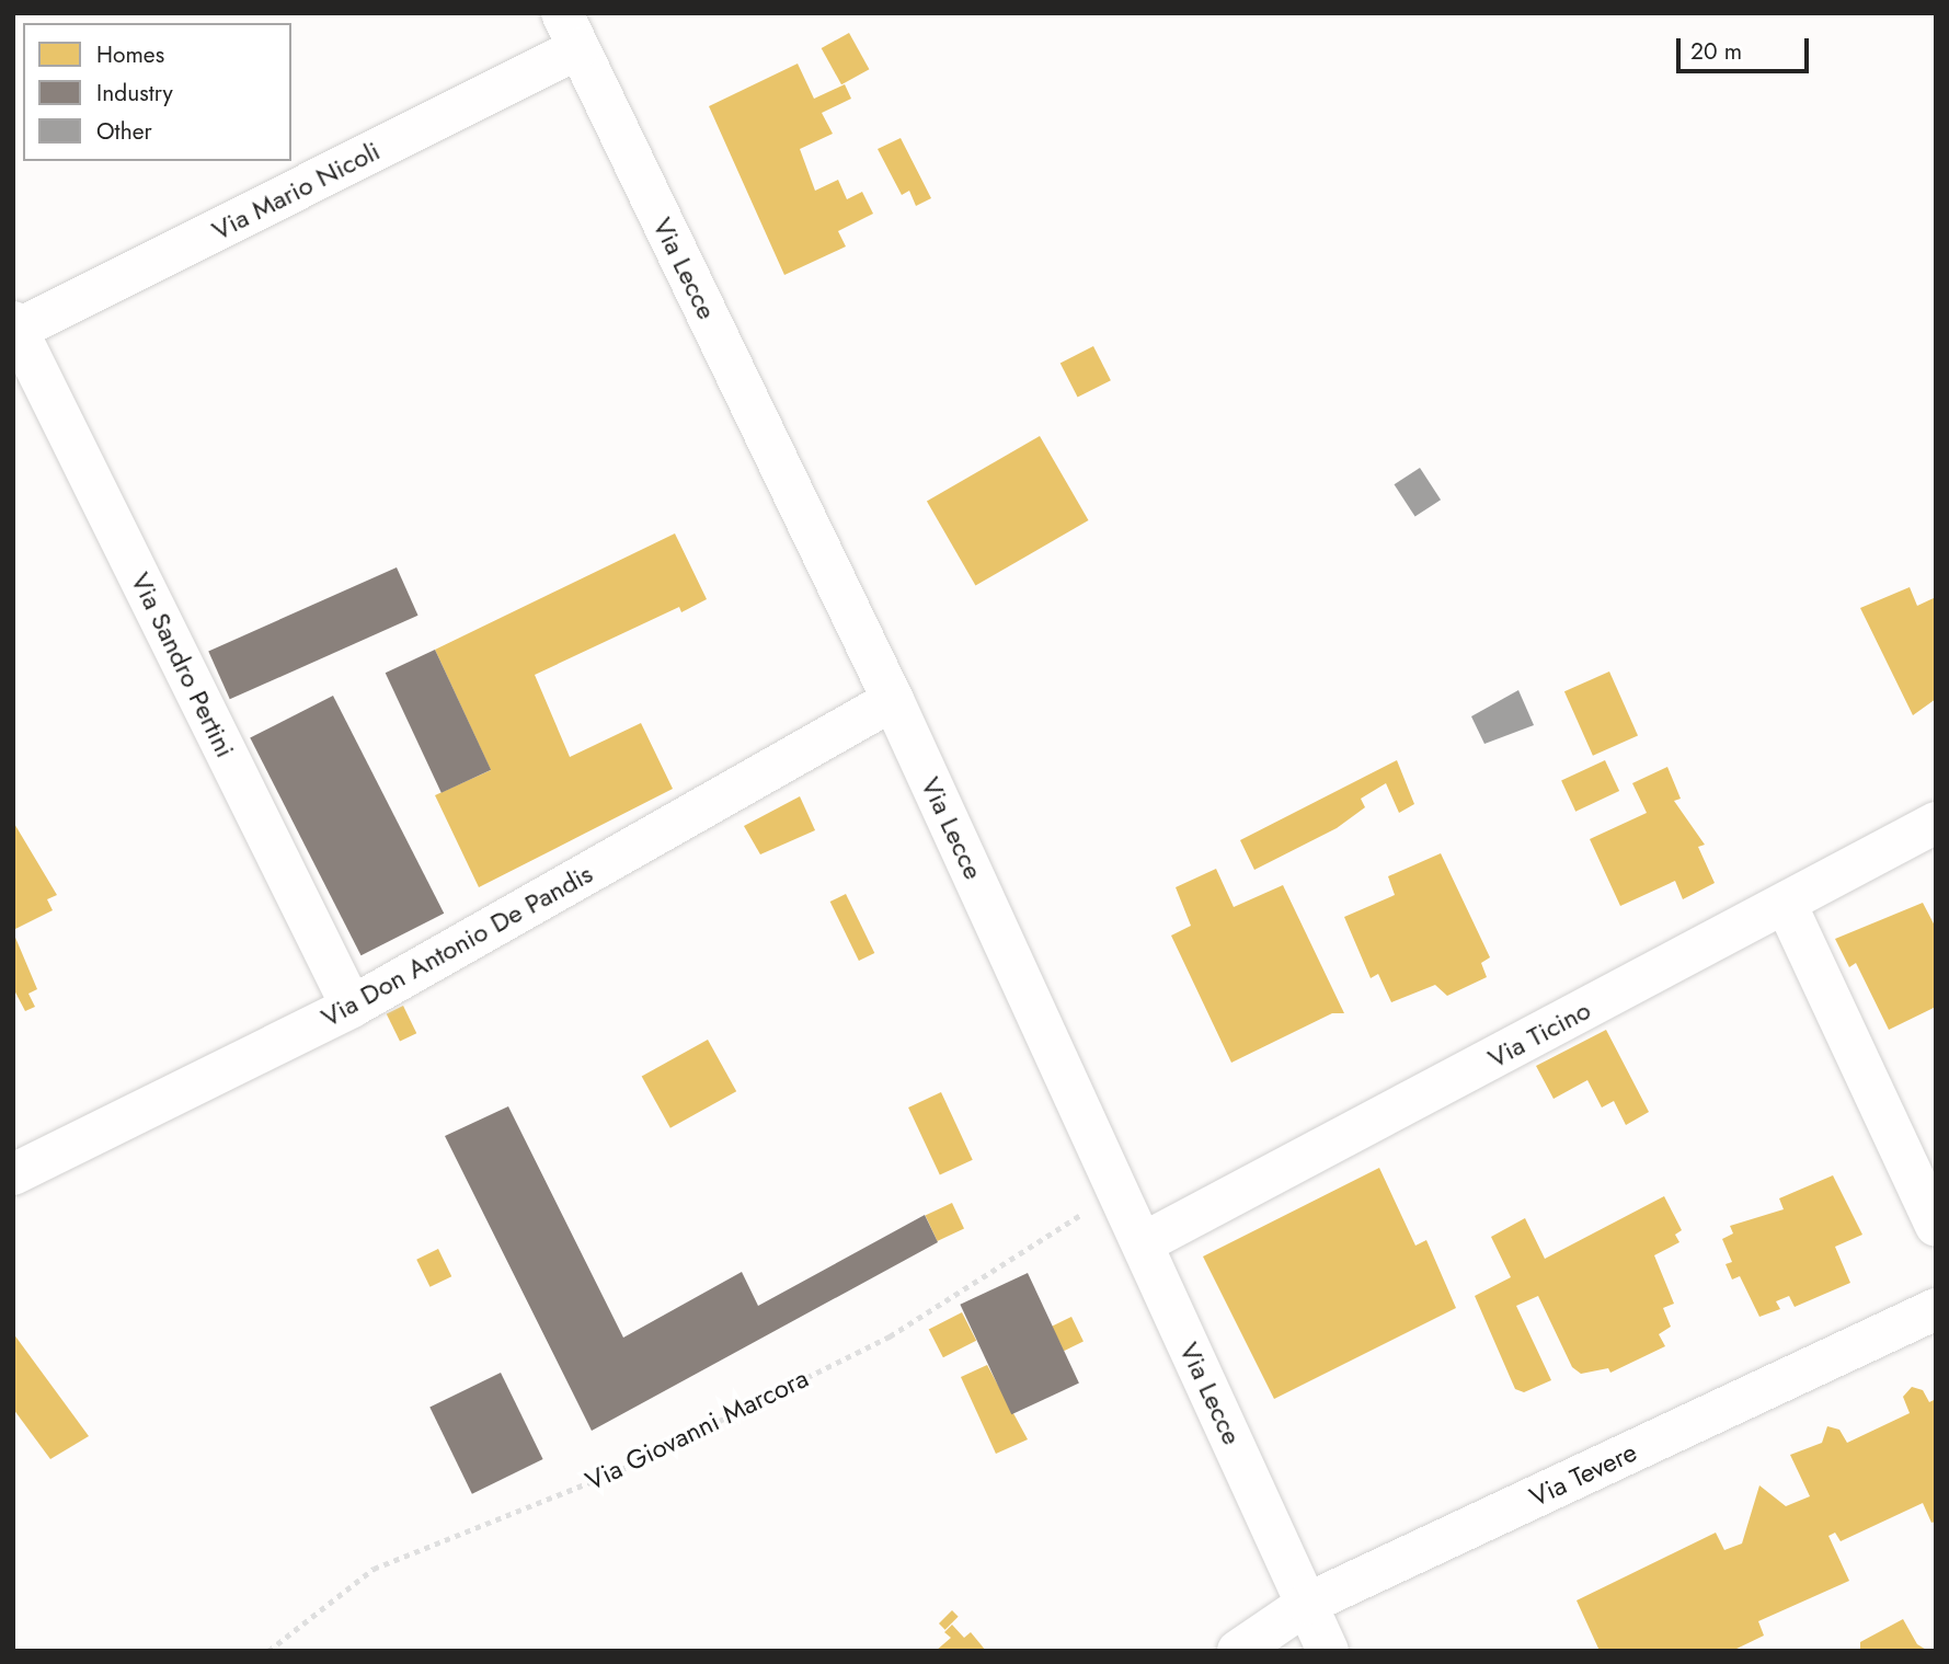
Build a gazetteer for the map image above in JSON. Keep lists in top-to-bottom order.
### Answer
{
  "streets": {
    "street": [
      "Via Mario Nicoli",
      "Via Lecce",
      "Via Sandro Pertini",
      "Via Don Antonio De Pandis",
      "Via Ticino",
      "Via Tevere"
    ],
    "path": ["Via Giovanni Marcora"]
  },
  "crossings": [
    ["Via Mario Nicoli", "Via Lecce"],
    ["Via Mario Nicoli", "Via Sandro Pertini"],
    ["Via Lecce", "Via Don Antonio De Pandis"],
    ["Via Lecce", "Via Ticino"],
    ["Via Lecce", "Via Giovanni Marcora"],
    ["Via Lecce", "Via Tevere"],
    ["Via Sandro Pertini", "Via Don Antonio De Pandis"]
  ],
  "legend": ["Homes", "Industry", "Other"],
  "scale_bar": "20 m"
}
